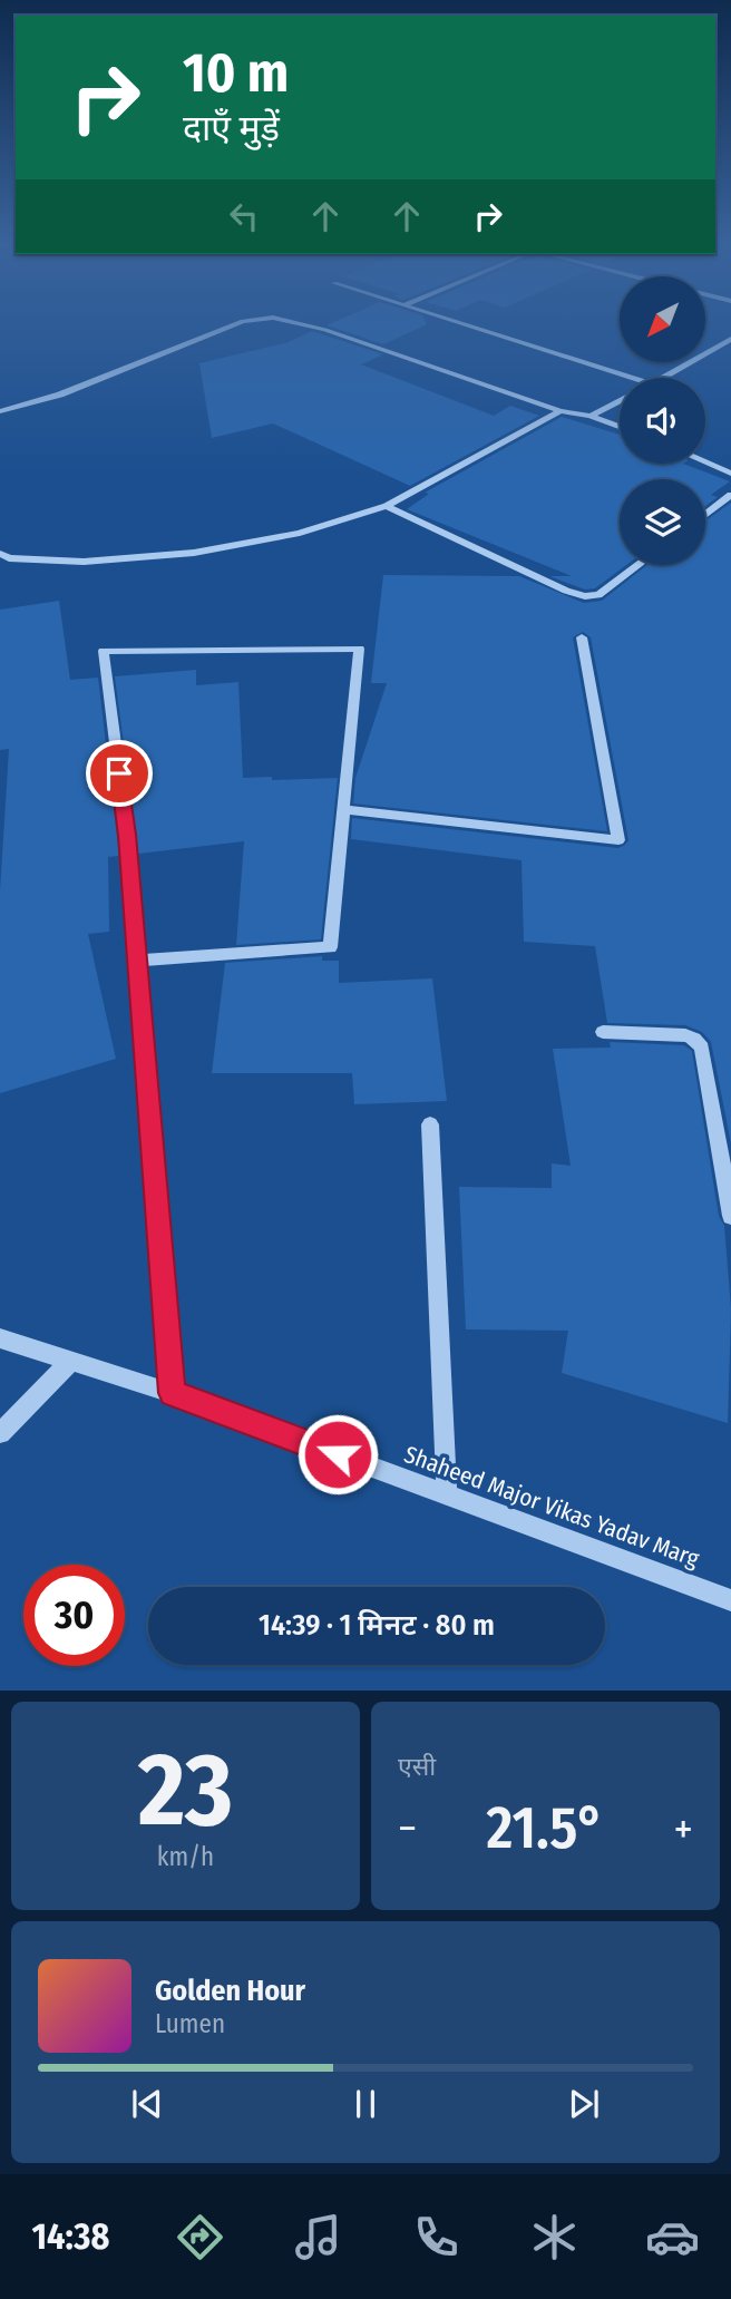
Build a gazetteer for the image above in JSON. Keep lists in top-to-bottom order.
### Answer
{
  "streets": {
    "street": ["Shaheed Major Vikas Yadav Marg"]
  },
  "north": "bottom left",
  "page": {
    "turn": ["10 m", "दाएँ मुड़ें"],
    "limit": "30",
    "trip": "14:39 · 1 मिनट · 80 m",
    "tile": [
      ["23", "km/h"],
      "एसी"
    ],
    "heat": ["−", "21.5°", "+"],
    "song": ["Golden Hour", "Lumen"],
    "tabs": "14:38"
  }
}
